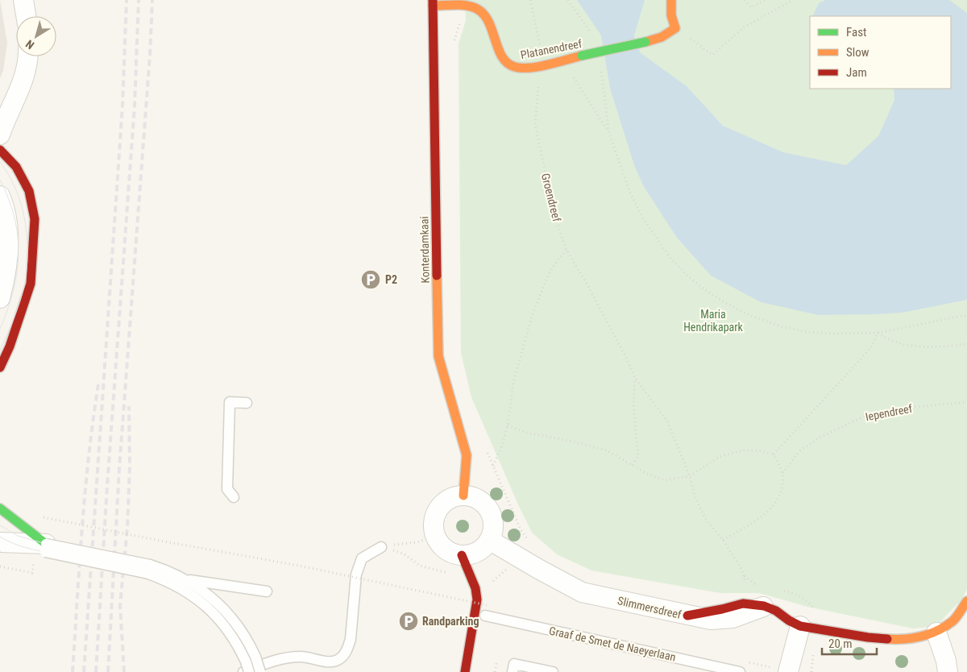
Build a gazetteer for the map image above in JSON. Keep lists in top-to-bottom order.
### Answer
{
  "streets": {
    "street": ["Platanendreef", "Konterdamkaai", "Slimmersdreef"],
    "lane": ["Graaf de Smet de Naeyerlaan"],
    "path": ["Groendreef", "Iependreef"]
  },
  "crossings": [
    ["Platanendreef", "Groendreef"],
    ["Platanendreef", "Konterdamkaai"],
    ["Konterdamkaai", "Slimmersdreef"]
  ],
  "parks": ["Maria Hendrikapark"],
  "places": {
    "parking": ["P2", "Randparking"]
  },
  "legend": ["Fast", "Slow", "Jam"],
  "scale_bar": "20 m",
  "north": "bottom left"
}
